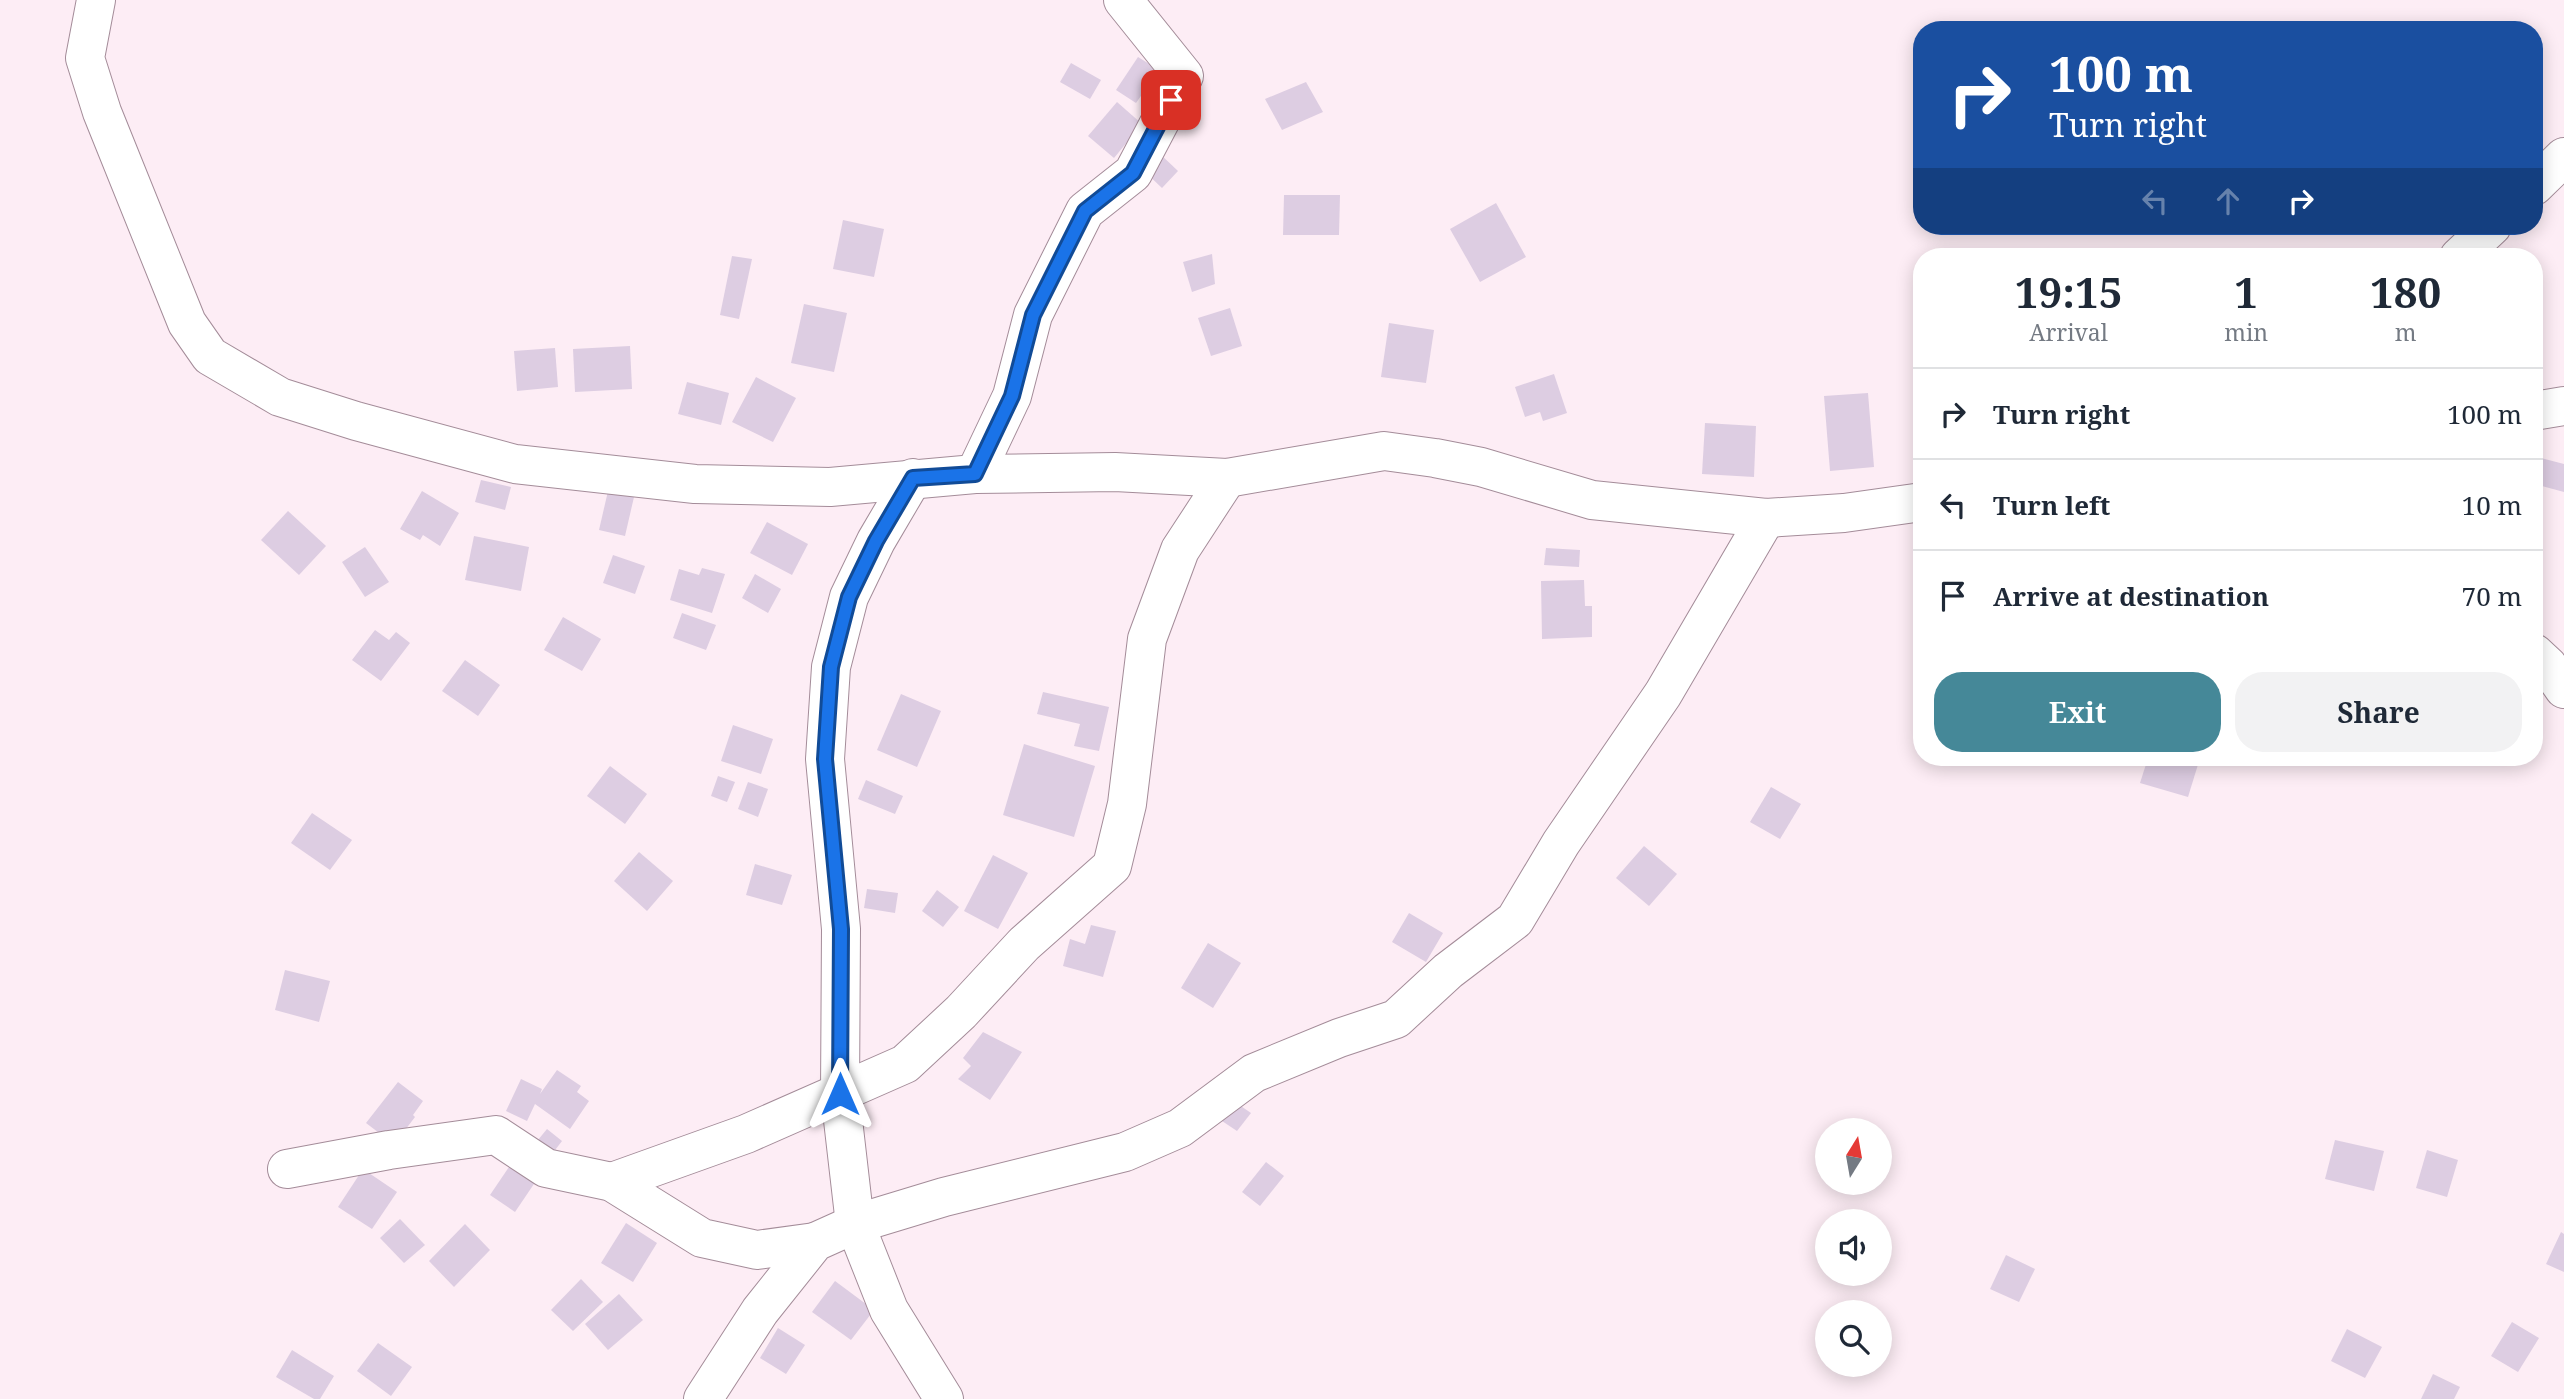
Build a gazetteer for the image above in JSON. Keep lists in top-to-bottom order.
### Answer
{
  "north": "top",
  "page": {
    "turn": ["100 m", "Turn right"],
    "eta": [
      "19:15",
      "Arrival",
      "1",
      "min",
      "180",
      "m"
    ],
    "list": [
      {
        "name": "Turn right",
        "value": "100 m"
      },
      {
        "name": "Turn left",
        "value": "10 m"
      },
      {
        "name": "Arrive at destination",
        "value": "70 m"
      }
    ],
    "buttons": ["Exit", "Share"]
  }
}
